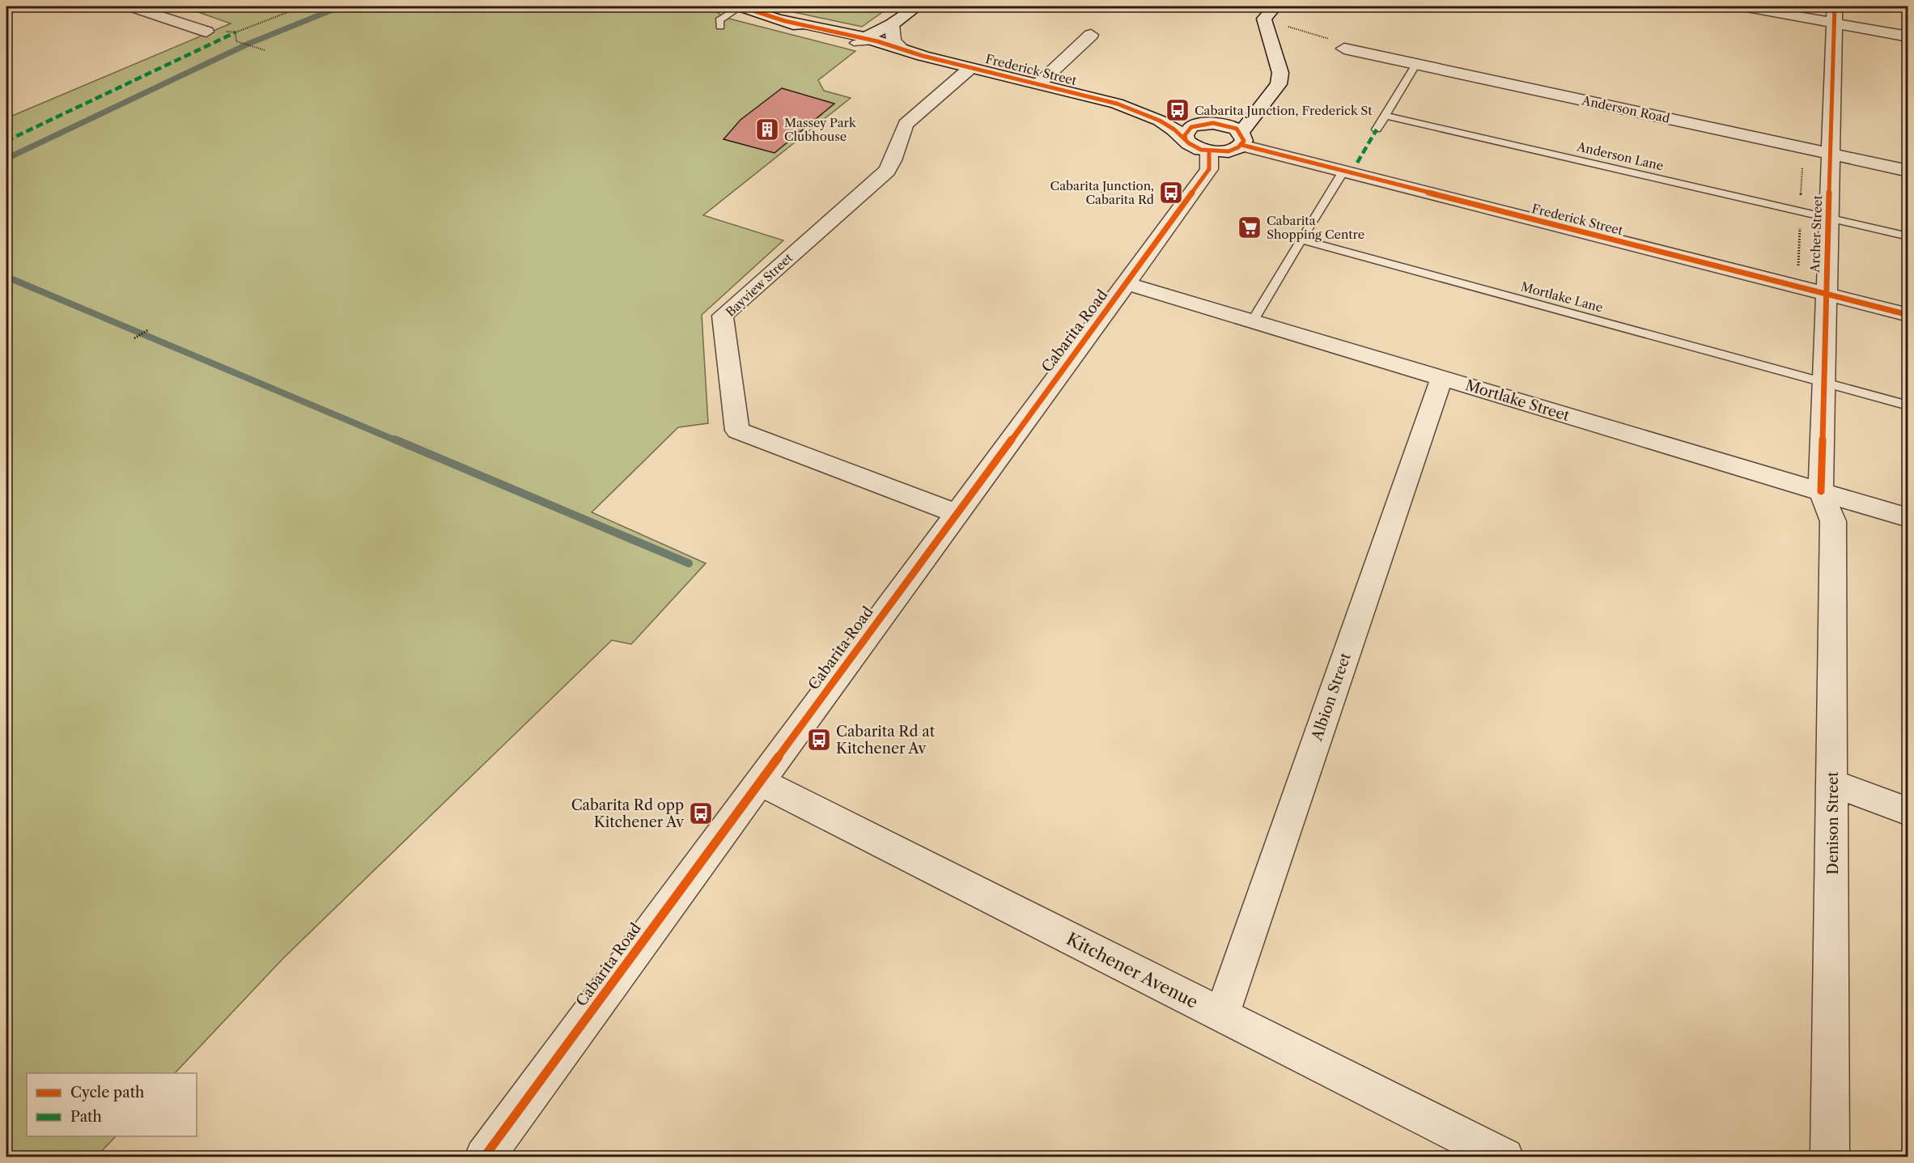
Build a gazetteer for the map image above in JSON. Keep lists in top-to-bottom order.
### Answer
{
  "streets": {
    "street": [
      "Frederick Street",
      "Anderson Road",
      "Archer Street",
      "Bayview Street",
      "Cabarita Road",
      "Mortlake Street",
      "Albion Street",
      "Denison Street",
      "Kitchener Avenue"
    ],
    "lane": ["Anderson Lane", "Mortlake Lane"]
  },
  "crossings": [
    ["Frederick Street", "Archer Street"],
    ["Frederick Street", "Bayview Street"],
    ["Frederick Street", "Cabarita Road"],
    ["Anderson Road", "Archer Street"],
    ["Anderson Lane", "Archer Street"],
    ["Archer Street", "Mortlake Lane"],
    ["Archer Street", "Mortlake Street"],
    ["Archer Street", "Denison Street"],
    ["Bayview Street", "Cabarita Road"],
    ["Cabarita Road", "Mortlake Street"],
    ["Cabarita Road", "Kitchener Avenue"],
    ["Mortlake Street", "Albion Street"],
    ["Mortlake Street", "Denison Street"],
    ["Albion Street", "Kitchener Avenue"]
  ],
  "places": {
    "bus stop": [
      "Cabarita Junction, Frederick St",
      "Cabarita Junction, Cabarita Rd",
      "Cabarita Rd at Kitchener Av",
      "Cabarita Rd opp Kitchener Av"
    ],
    "building": ["Massey Park Clubhouse"],
    "supermarket": ["Cabarita Shopping Centre"]
  },
  "legend": ["Cycle path", "Path"]
}
